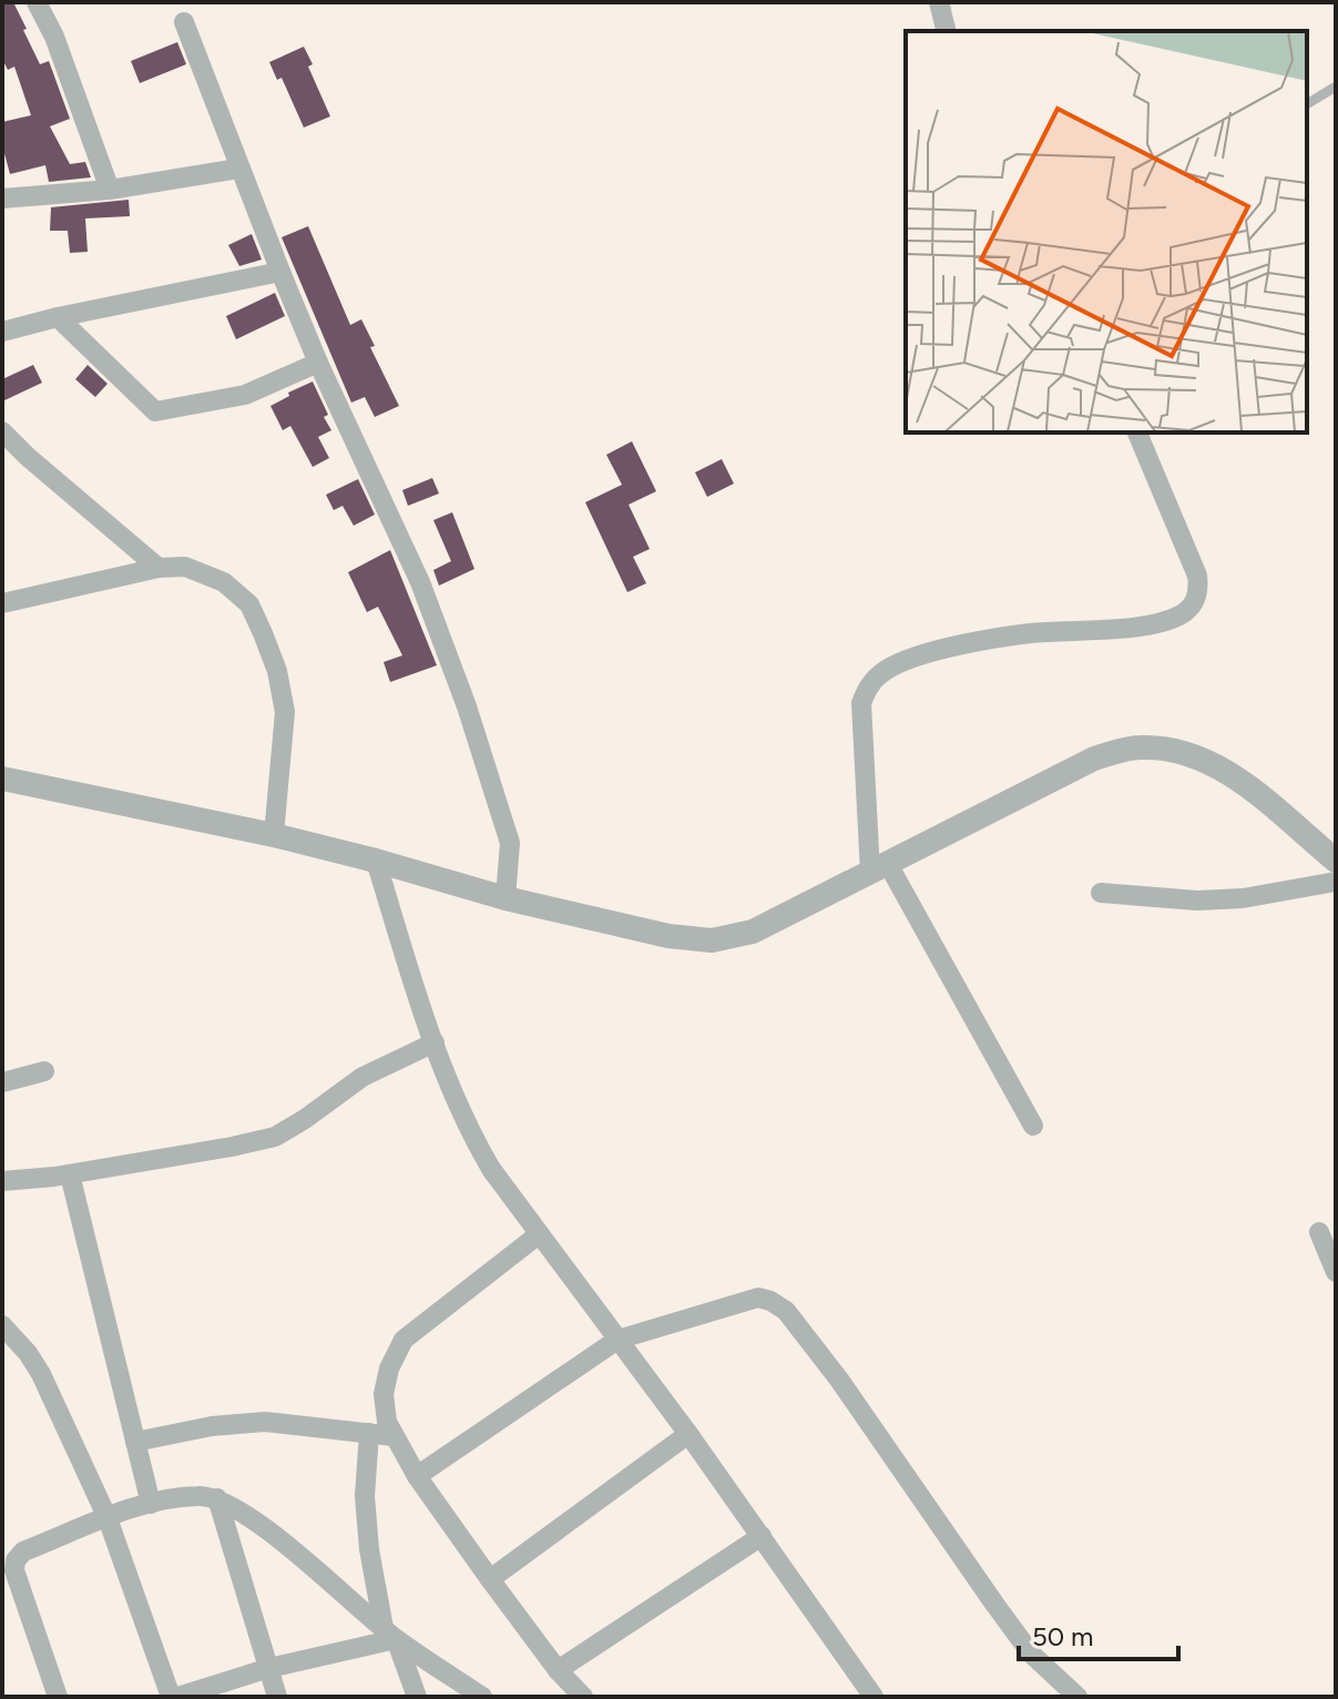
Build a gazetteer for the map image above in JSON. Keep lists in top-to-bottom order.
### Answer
{
  "scale_bar": "50 m"
}
